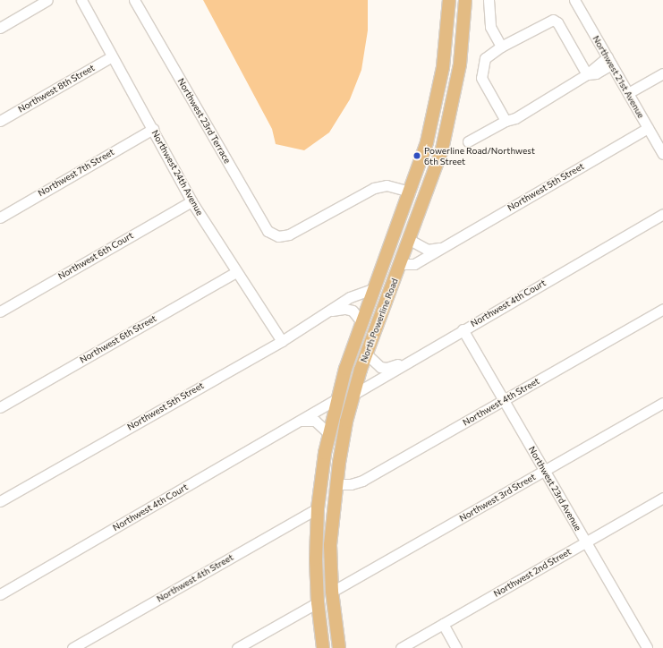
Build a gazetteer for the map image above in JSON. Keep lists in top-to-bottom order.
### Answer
{
  "streets": {
    "main road": ["North Powerline Road"],
    "street": [
      "Northwest 21st Avenue",
      "Northwest 8th Street",
      "Northwest 23rd Terrace",
      "Northwest 7th Street",
      "Northwest 24th Avenue",
      "Northwest 5th Street",
      "Northwest 6th Court",
      "Northwest 4th Court",
      "Northwest 6th Street",
      "Northwest 4th Street",
      "Northwest 23rd Avenue",
      "Northwest 3rd Street",
      "Northwest 2nd Street"
    ]
  },
  "crossings": [
    ["Northwest 21st Avenue", "Northwest 5th Street"],
    ["Northwest 8th Street", "Northwest 24th Avenue"],
    ["Northwest 23rd Terrace", "North Powerline Road"],
    ["Northwest 7th Street", "Northwest 24th Avenue"],
    ["Northwest 24th Avenue", "Northwest 5th Street"],
    ["Northwest 24th Avenue", "Northwest 6th Court"],
    ["Northwest 24th Avenue", "Northwest 6th Street"],
    ["Northwest 5th Street", "North Powerline Road"],
    ["Northwest 4th Court", "North Powerline Road"],
    ["Northwest 4th Court", "Northwest 23rd Avenue"],
    ["North Powerline Road", "Northwest 4th Street"],
    ["North Powerline Road", "Northwest 3rd Street"],
    ["Northwest 4th Street", "Northwest 23rd Avenue"],
    ["Northwest 23rd Avenue", "Northwest 3rd Street"],
    ["Northwest 23rd Avenue", "Northwest 2nd Street"]
  ],
  "places": ["Powerline Road/Northwest 6th Street"]
}
